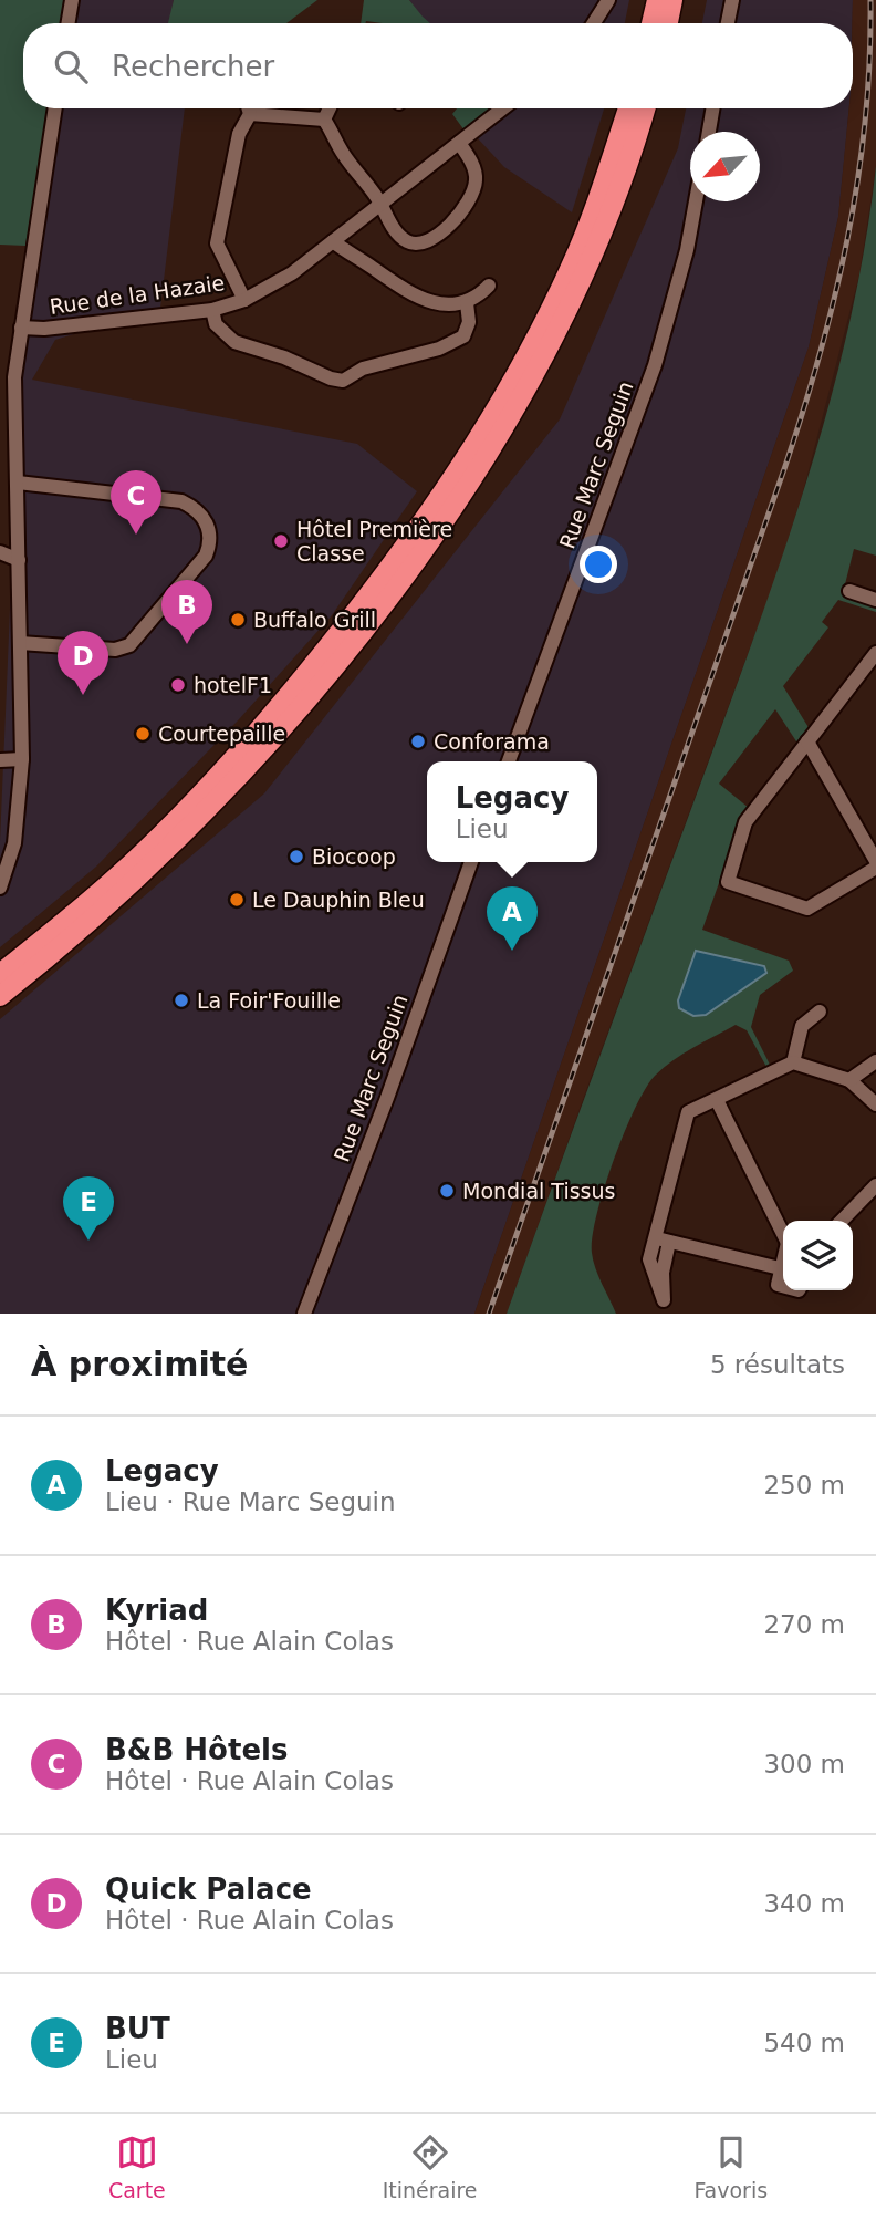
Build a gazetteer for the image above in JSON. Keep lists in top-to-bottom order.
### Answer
{
  "streets": {
    "street": ["Rue de la Hazaie", "Rue Marc Seguin"]
  },
  "places": [
    "Hôtel Première Classe",
    "Buffalo Grill",
    "hotelF1",
    "Courtepaille",
    "Conforama",
    "Biocoop",
    "Le Dauphin Bleu",
    "La Foir'Fouille",
    "Mondial Tissus"
  ],
  "north": "bottom left",
  "page": {
    "search": "Rechercher",
    "pins": [
      "C",
      "B",
      "D",
      "A",
      "E"
    ],
    "popup": ["Legacy", "Lieu"],
    "heading": ["À proximité", "5 résultats"],
    "list": [
      {
        "mark": "A",
        "name": "Legacy",
        "note": "Lieu · Rue Marc Seguin",
        "value": "250 m"
      },
      {
        "mark": "B",
        "name": "Kyriad",
        "note": "Hôtel · Rue Alain Colas",
        "value": "270 m"
      },
      {
        "mark": "C",
        "name": "B&B Hôtels",
        "note": "Hôtel · Rue Alain Colas",
        "value": "300 m"
      },
      {
        "mark": "D",
        "name": "Quick Palace",
        "note": "Hôtel · Rue Alain Colas",
        "value": "340 m"
      },
      {
        "mark": "E",
        "name": "BUT",
        "note": "Lieu",
        "value": "540 m"
      }
    ],
    "nav": ["Carte", "Itinéraire", "Favoris"]
  }
}
